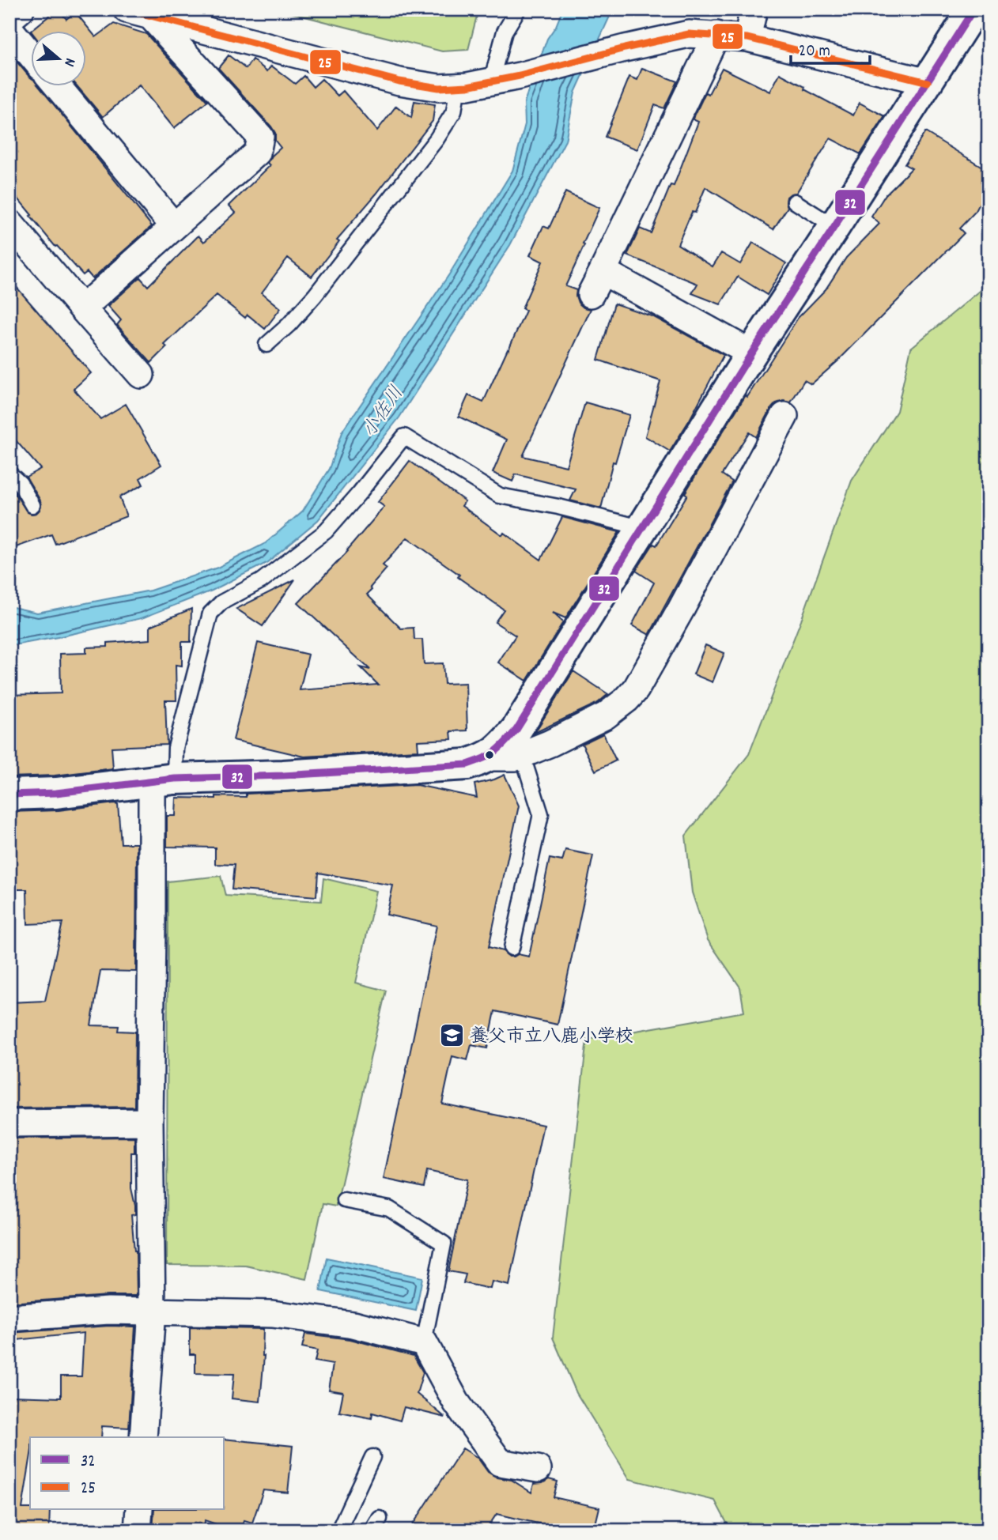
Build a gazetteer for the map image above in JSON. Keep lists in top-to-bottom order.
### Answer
{
  "water": ["小佐川"],
  "places": {
    "school or university": ["養父市立八鹿小学校"]
  },
  "lines": ["transit line 32", "transit line 25"],
  "legend": ["32", "25"],
  "scale_bar": "20 m",
  "north": "right"
}
